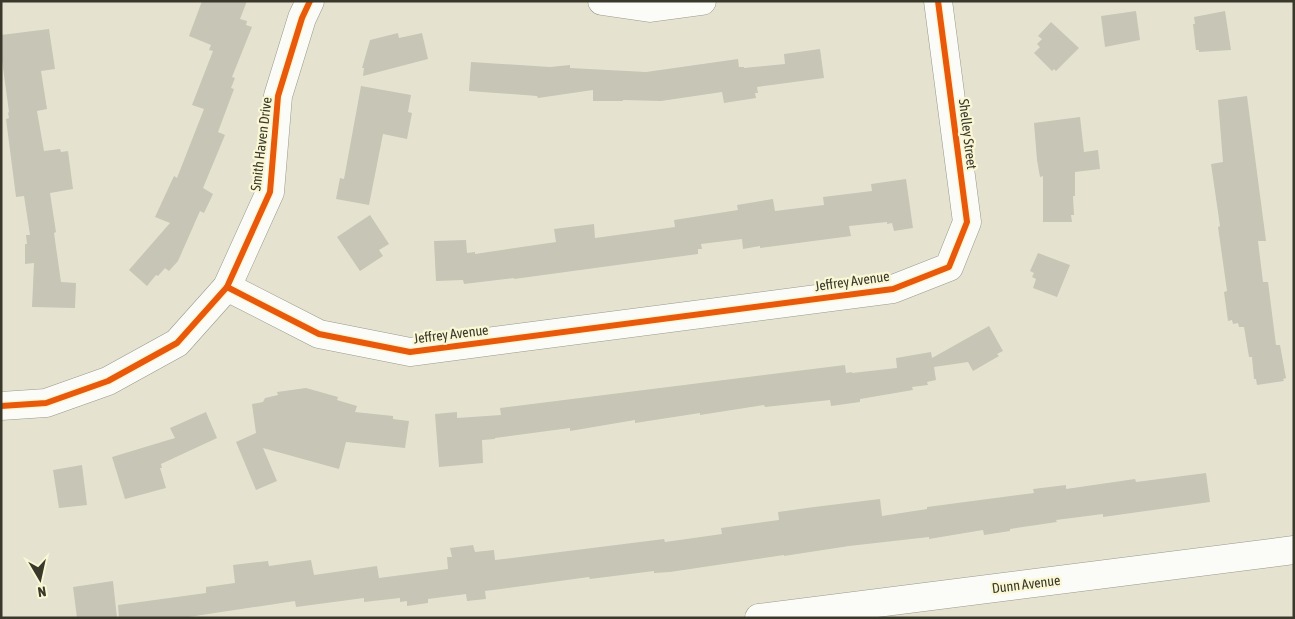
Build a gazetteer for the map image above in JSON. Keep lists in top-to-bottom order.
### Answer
{
  "streets": {
    "street": [
      "Shelley Street",
      "Smith Haven Drive",
      "Jeffrey Avenue",
      "Dunn Avenue"
    ]
  },
  "crossings": [
    ["Shelley Street", "Jeffrey Avenue"],
    ["Smith Haven Drive", "Jeffrey Avenue"]
  ],
  "north": "bottom"
}
